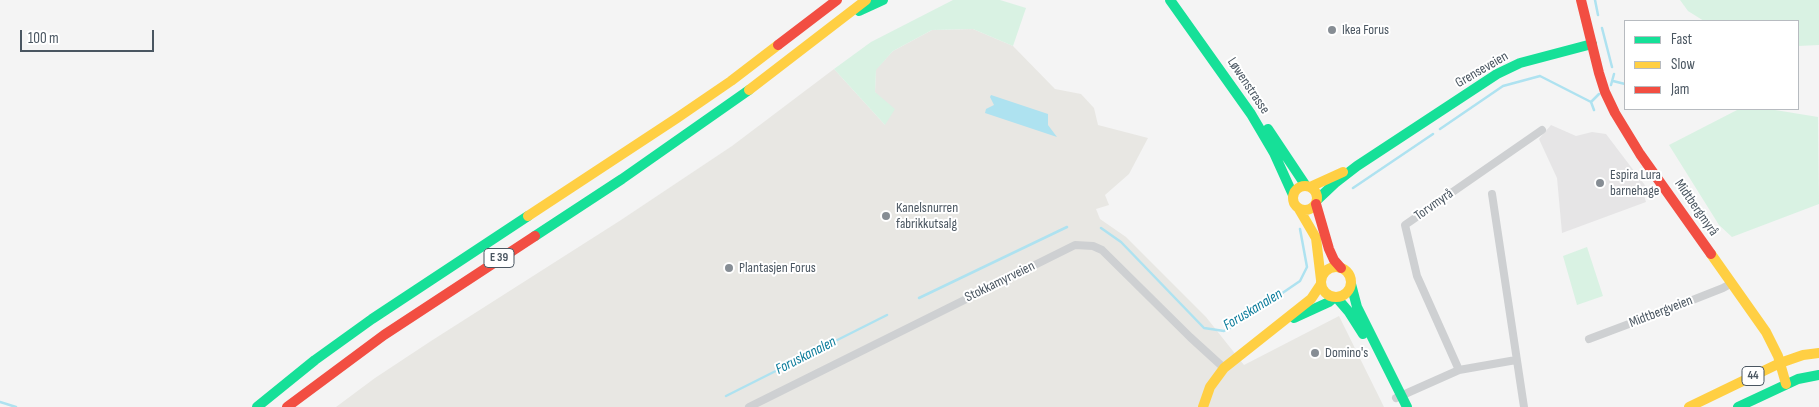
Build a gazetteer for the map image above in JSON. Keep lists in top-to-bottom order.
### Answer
{
  "streets": {
    "main road": [
      "Grenseveien",
      "Løwenstrasse",
      "Midtbergmyrå",
      "E 39",
      "44"
    ],
    "street": ["Torvmyrå", "Stokkamyrveien", "Midtbergveien"]
  },
  "crossings": [
    ["Grenseveien", "Løwenstrasse"],
    ["Grenseveien", "Midtbergmyrå"],
    ["Midtbergmyrå", "Midtbergveien"],
    ["Midtbergmyrå", "44"]
  ],
  "water": ["Foruskanalen"],
  "places": [
    "Ikea Forus",
    "Espira Lura barnehage",
    "Kanelsnurren fabrikkutsalg",
    "Plantasjen Forus",
    "Domino's"
  ],
  "legend": ["Fast", "Slow", "Jam"],
  "scale_bar": "100 m"
}
